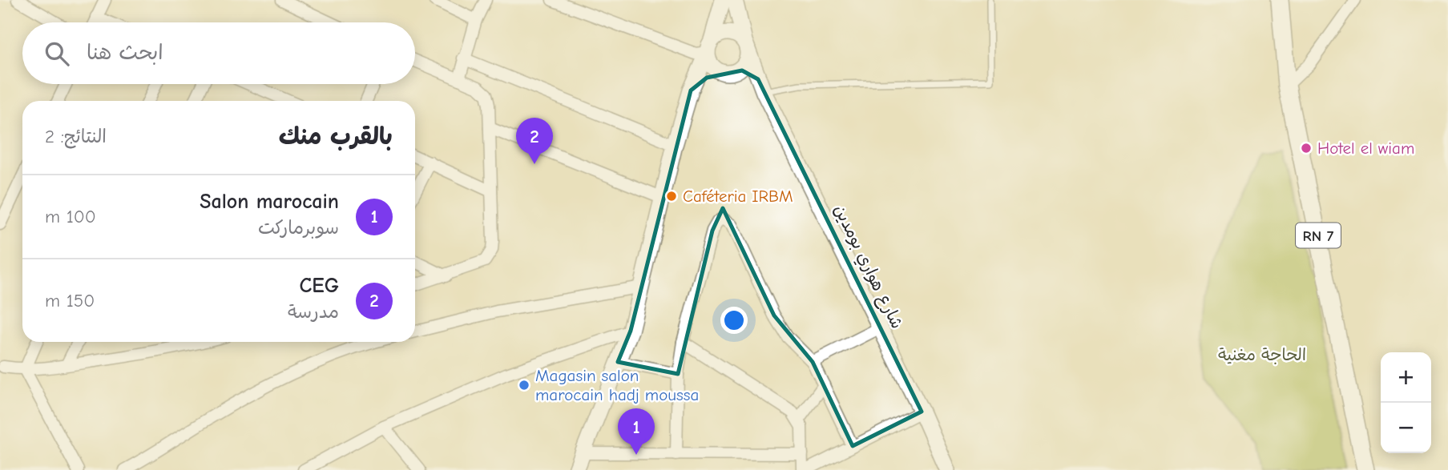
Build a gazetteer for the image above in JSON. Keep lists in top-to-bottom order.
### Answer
{
  "streets": {
    "main road": ["RN 7"],
    "street": ["شارع هواري بومدين"]
  },
  "parks": ["الحاجة مغنية"],
  "places": ["Hotel el wiam", "Caféteria IRBM", "Magasin salon marocain hadj moussa"],
  "page": {
    "search": "ابحث هنا",
    "heading": ["بالقرب منك", "النتائج: 2"],
    "pins": ["2", "1"],
    "list": [
      {
        "mark": "1",
        "name": "Salon marocain",
        "note": "سوبرماركت",
        "value": "100 m"
      },
      {
        "mark": "2",
        "name": "CEG",
        "note": "مدرسة",
        "value": "150 m"
      }
    ],
    "map_buttons": ["+", "−"]
  }
}
